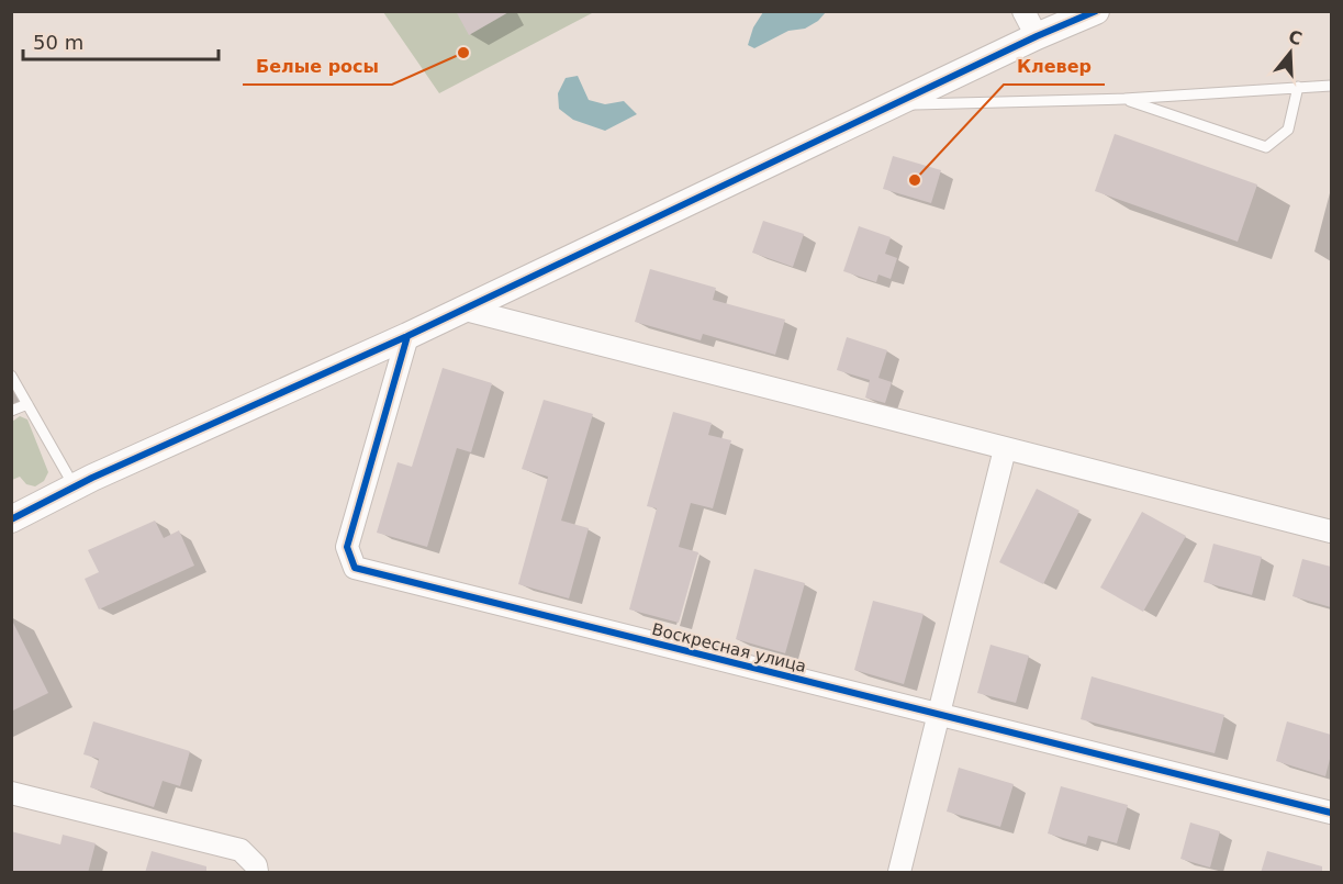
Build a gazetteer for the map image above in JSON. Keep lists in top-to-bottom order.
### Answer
{
  "streets": {
    "street": ["Воскресная улица"]
  },
  "places": ["Белые росы", "Клевер"],
  "scale_bar": "50 m",
  "north": "top"
}
